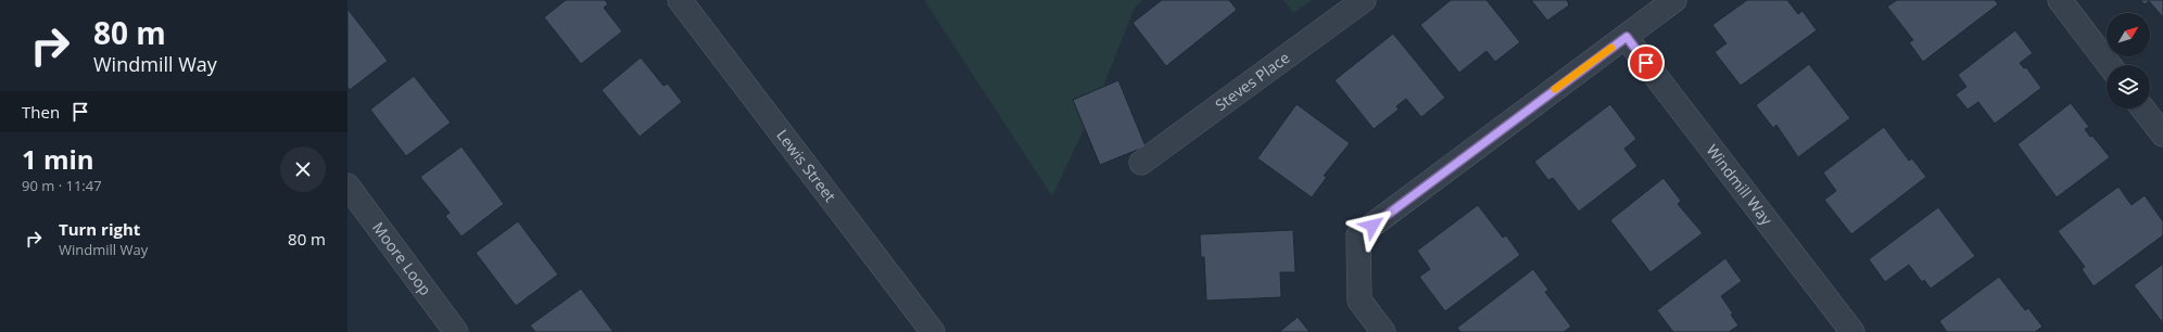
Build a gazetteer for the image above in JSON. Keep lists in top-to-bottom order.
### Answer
{
  "streets": {
    "street": [
      "Steves Place",
      "Lewis Street",
      "Windmill Way",
      "Moore Loop"
    ]
  },
  "north": "top right",
  "page": {
    "turn": ["80 m", "Windmill Way"],
    "then": "Then",
    "heading": ["1 min", "90 m · 11:47"],
    "list": [
      {
        "name": "Turn right",
        "note": "Windmill Way",
        "value": "80 m"
      }
    ]
  }
}
